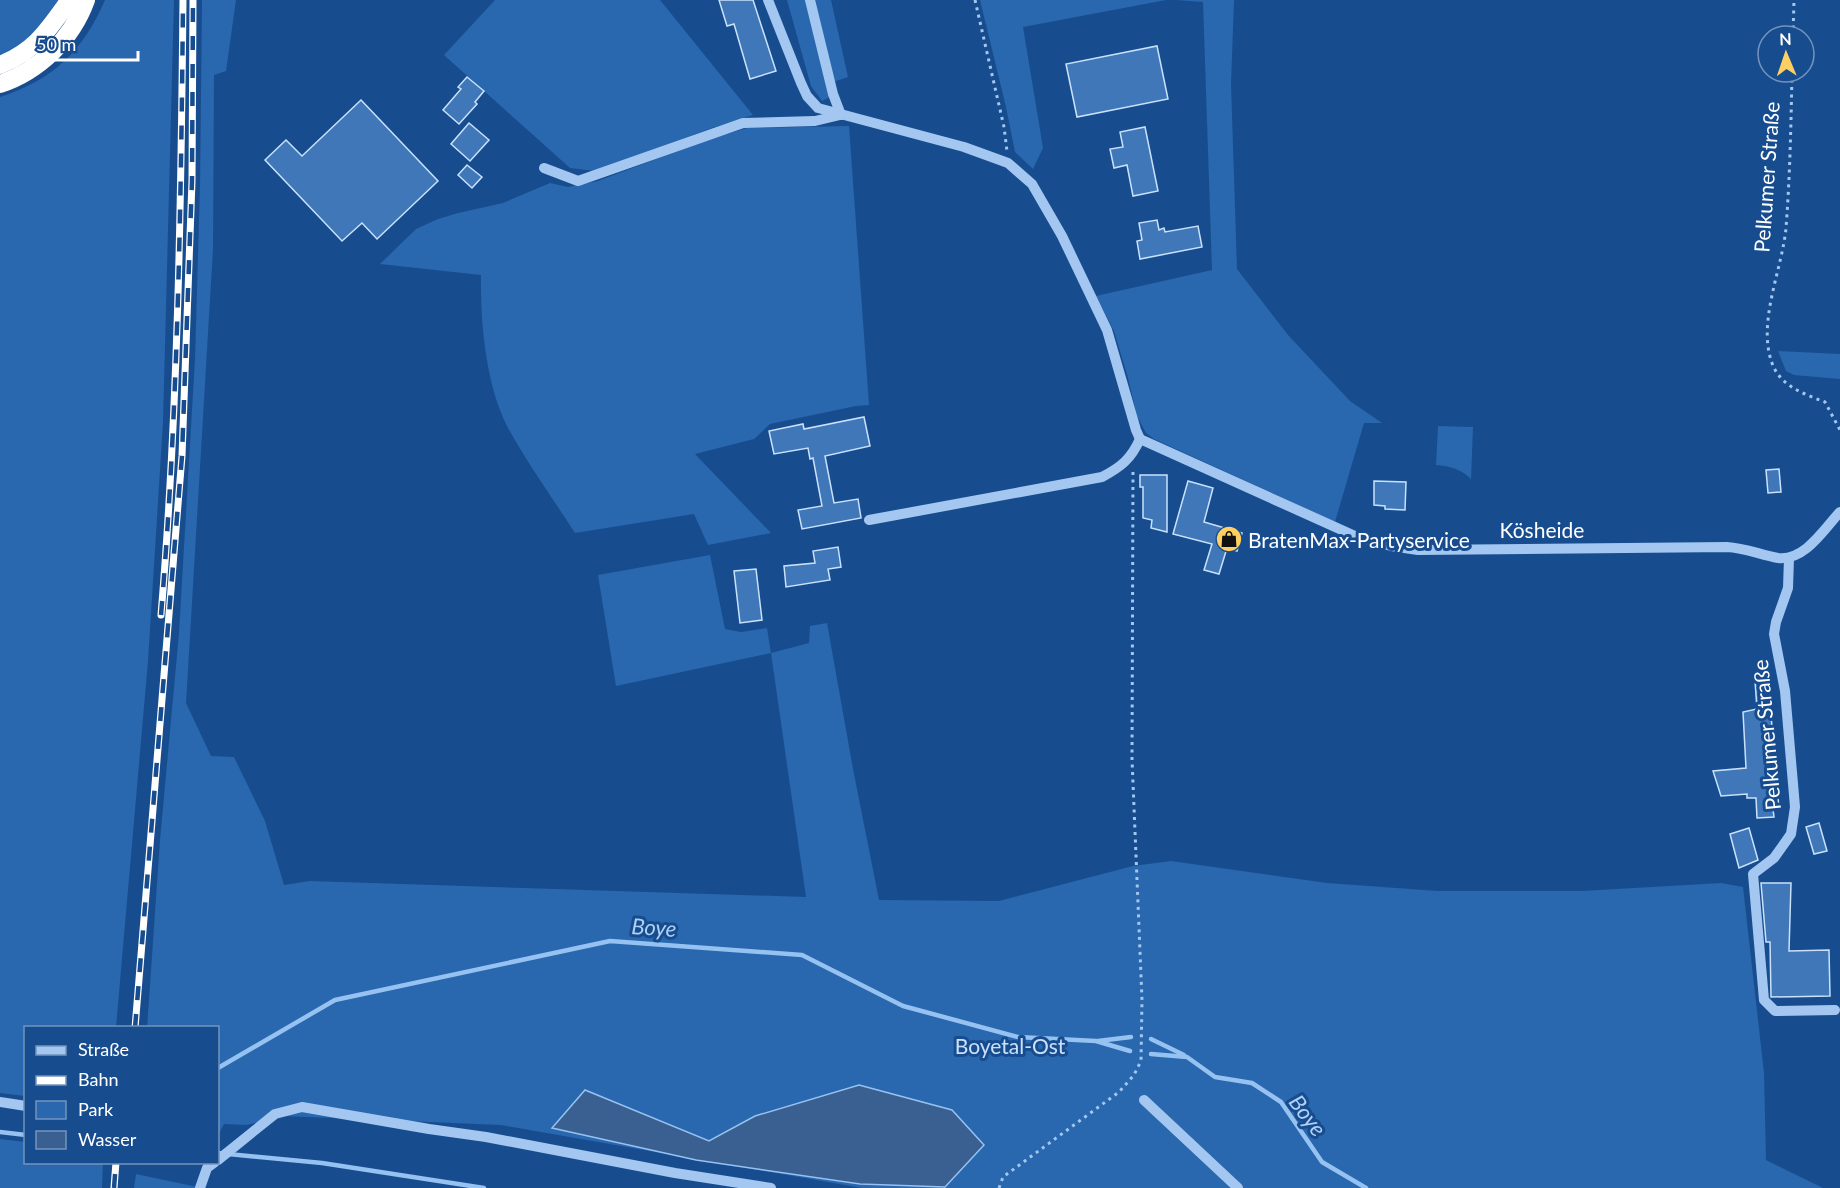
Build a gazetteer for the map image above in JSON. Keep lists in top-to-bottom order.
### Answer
{
  "streets": {
    "street": ["Pelkumer Straße", "Kösheide"]
  },
  "crossings": [
    ["Pelkumer Straße", "Kösheide"]
  ],
  "water": ["Boye"],
  "parks": ["Boyetal-Ost"],
  "places": {
    "shop": ["BratenMax-Partyservice"]
  },
  "legend": [
    "Straße",
    "Bahn",
    "Park",
    "Wasser"
  ],
  "scale_bar": "50 m",
  "north": "top"
}
